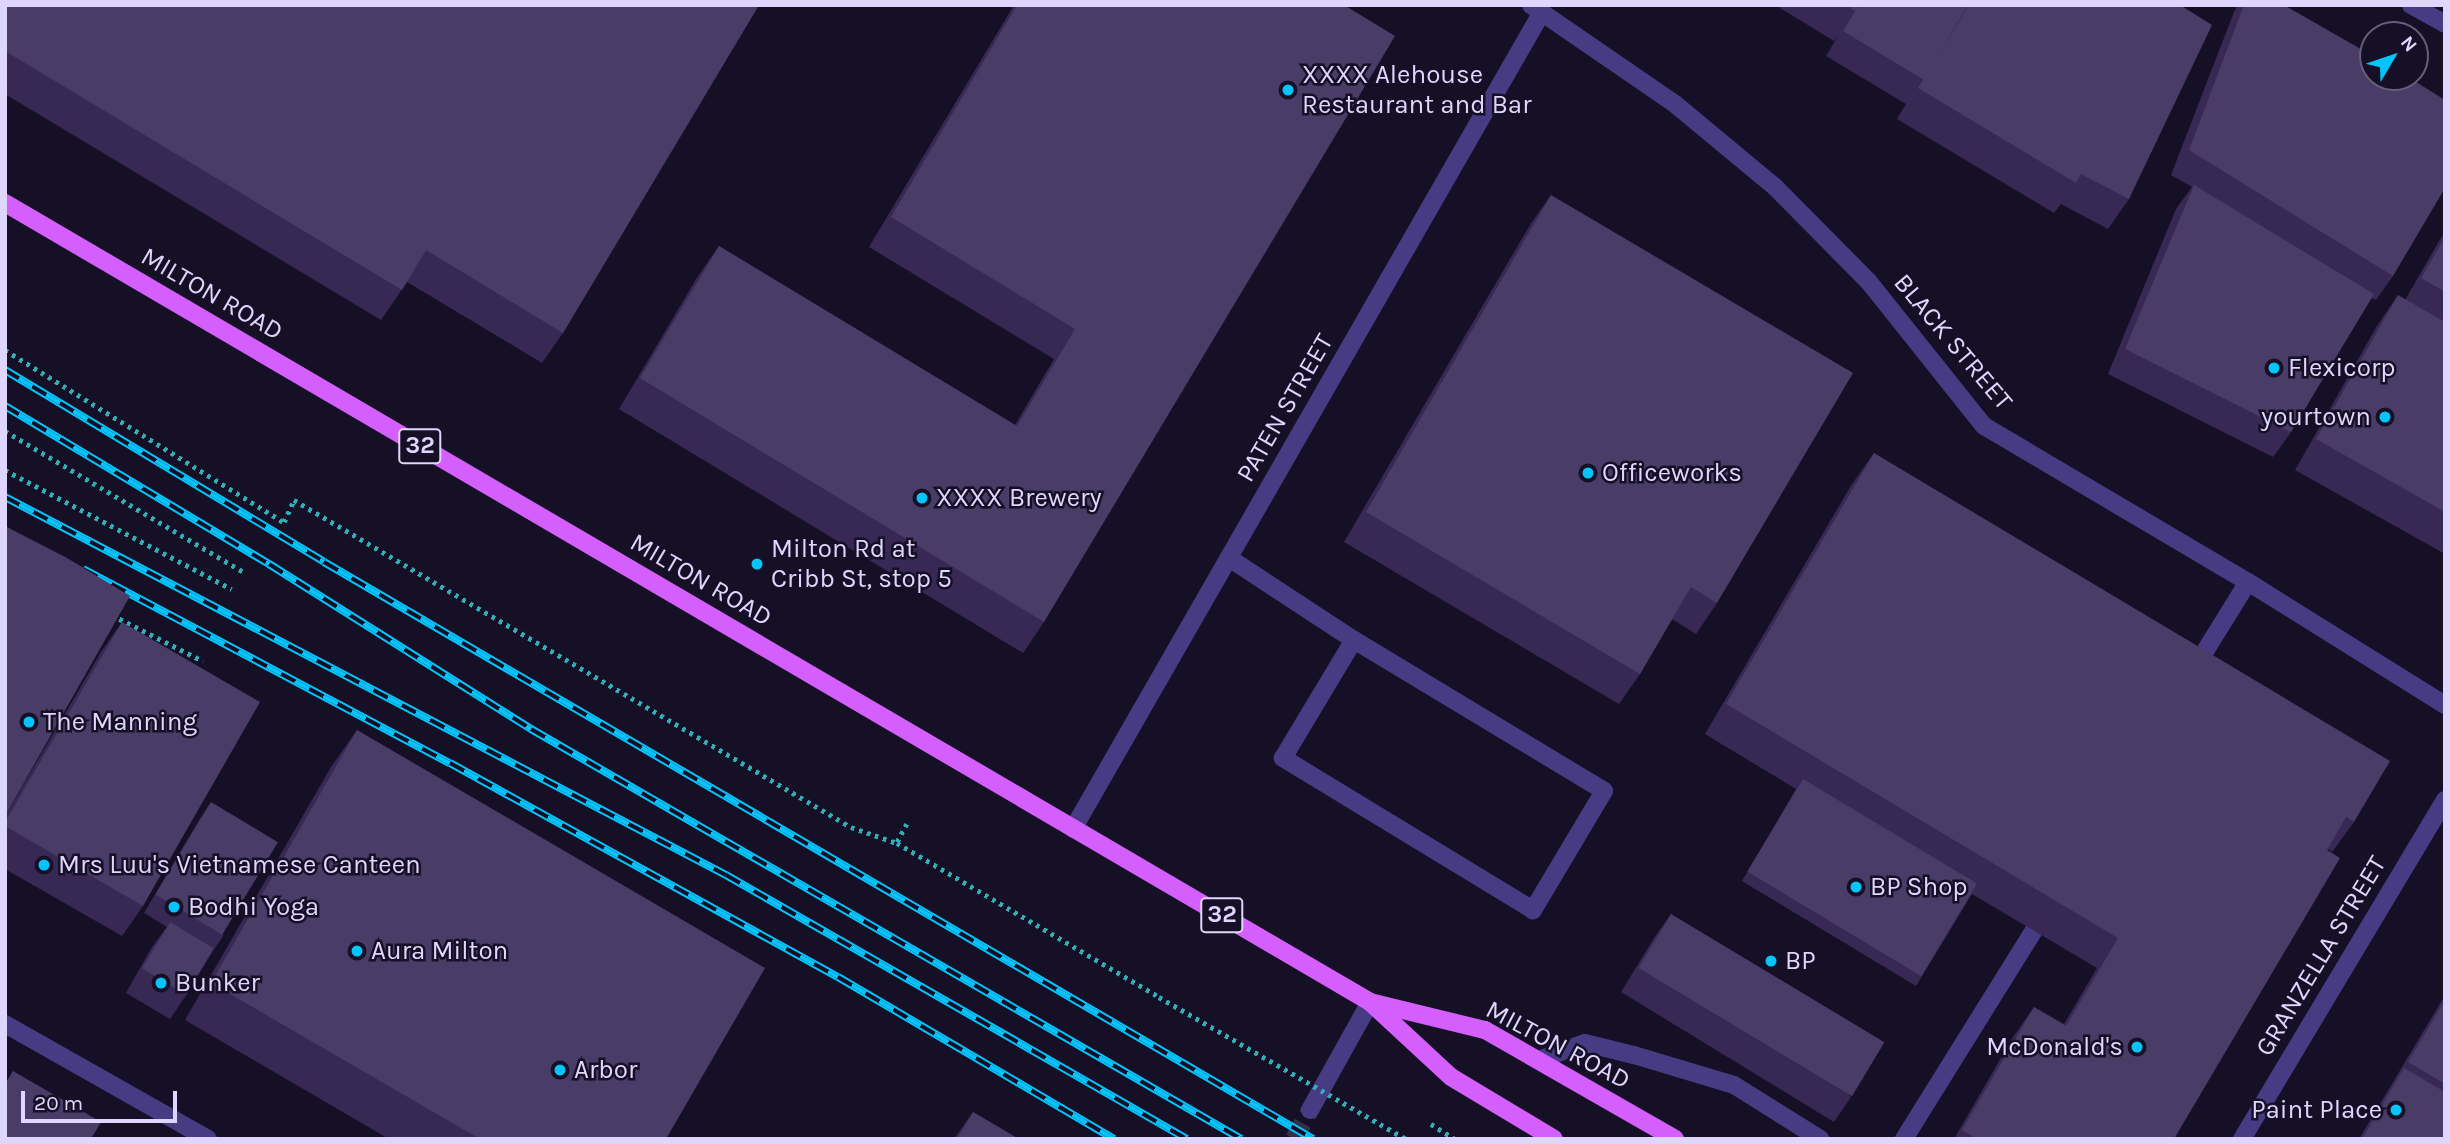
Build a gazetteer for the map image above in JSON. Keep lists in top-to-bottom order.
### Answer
{
  "streets": {
    "main road": ["MILTON ROAD", "32"],
    "street": ["BLACK STREET", "PATEN STREET", "GRANZELLA STREET"]
  },
  "crossings": [
    ["MILTON ROAD", "PATEN STREET"],
    ["BLACK STREET", "PATEN STREET"]
  ],
  "places": [
    "XXXX Alehouse Restaurant and Bar",
    "Flexicorp",
    "yourtown",
    "Officeworks",
    "XXXX Brewery",
    "Milton Rd at Cribb St, stop 5",
    "The Manning",
    "Mrs Luu's Vietnamese Canteen",
    "BP Shop",
    "Bodhi Yoga",
    "Aura Milton",
    "BP",
    "Bunker",
    "McDonald's",
    "Arbor",
    "Paint Place"
  ],
  "scale_bar": "20 m",
  "north": "top right"
}
